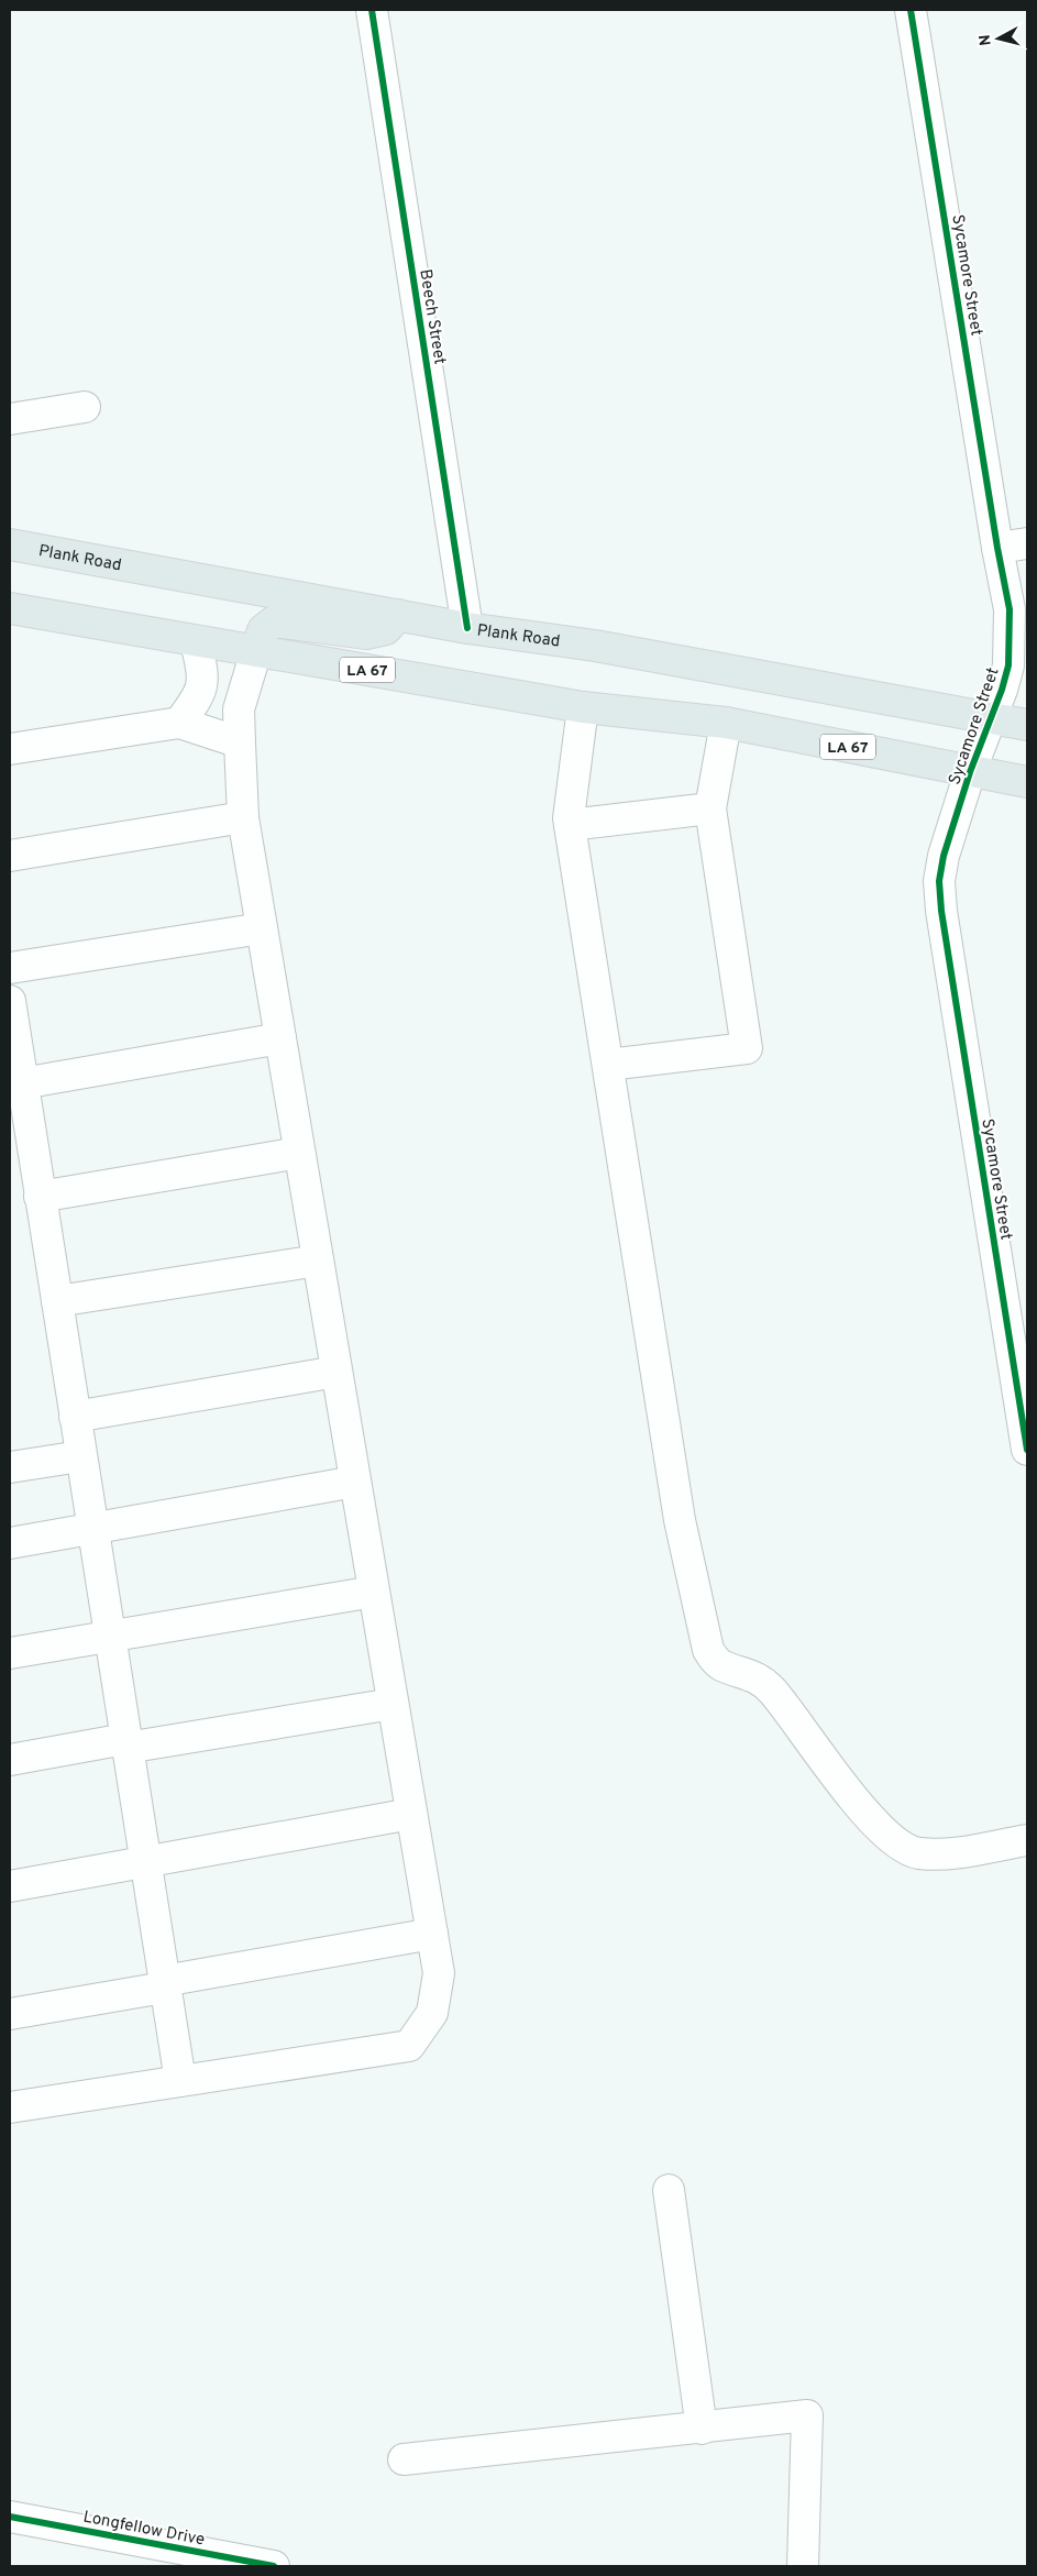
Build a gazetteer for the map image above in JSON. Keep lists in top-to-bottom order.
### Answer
{
  "streets": {
    "main road": ["Plank Road", "LA 67"],
    "street": ["Sycamore Street", "Beech Street", "Longfellow Drive"]
  },
  "crossings": [
    ["Sycamore Street", "Plank Road"],
    ["Sycamore Street", "LA 67"],
    ["Beech Street", "Plank Road"]
  ],
  "north": "left"
}
